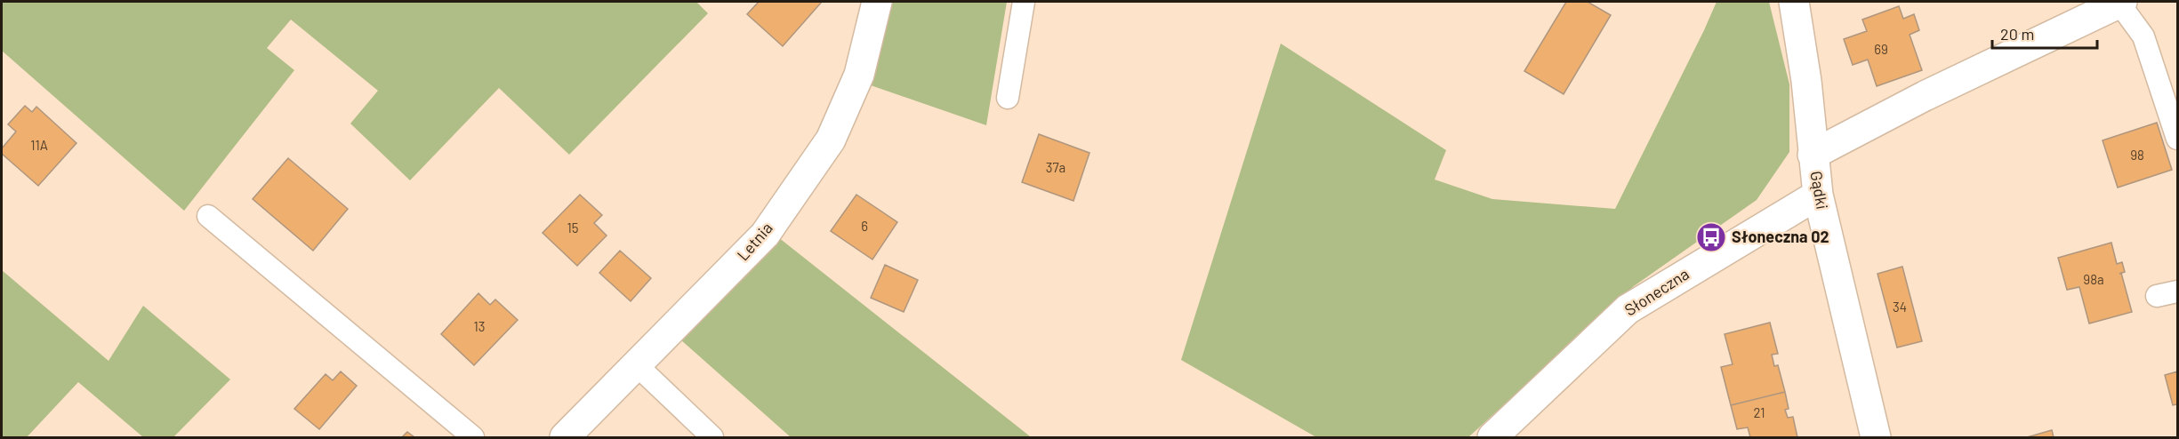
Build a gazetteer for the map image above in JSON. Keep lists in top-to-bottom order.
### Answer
{
  "streets": {
    "street": ["Gądki", "Letnia", "Słoneczna"]
  },
  "crossings": [
    ["Gądki", "Słoneczna"]
  ],
  "places": {
    "bus stop": ["Słoneczna 02"]
  },
  "house_numbers": [
    "69",
    "11A",
    "98",
    "37a",
    "6",
    "15",
    "98a",
    "34",
    "13",
    "21"
  ],
  "scale_bar": "20 m"
}
